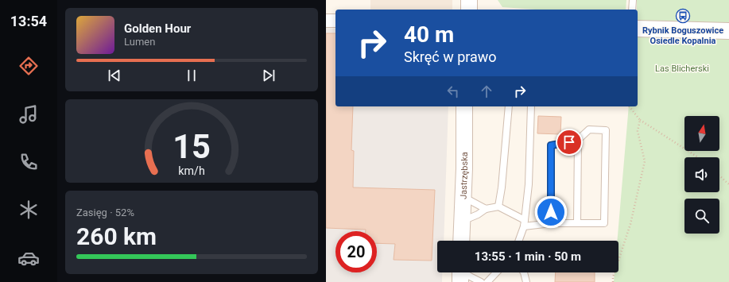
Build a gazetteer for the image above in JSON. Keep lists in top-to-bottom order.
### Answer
{
  "streets": {
    "street": ["Jastrzębska"]
  },
  "parks": ["Las Blicherski"],
  "places": {
    "bus stop": ["Rybnik Boguszowice Osiedle Kopalnia"]
  },
  "north": "top",
  "page": {
    "tabs": "13:54",
    "turn": ["40 m", "Skręć w prawo"],
    "song": ["Golden Hour", "Lumen"],
    "tile": ["Zasięg · 52%", "260 km"],
    "limit": "20",
    "trip": "13:55 · 1 min · 50 m",
    "gauge": ["15", "km/h"]
  }
}
